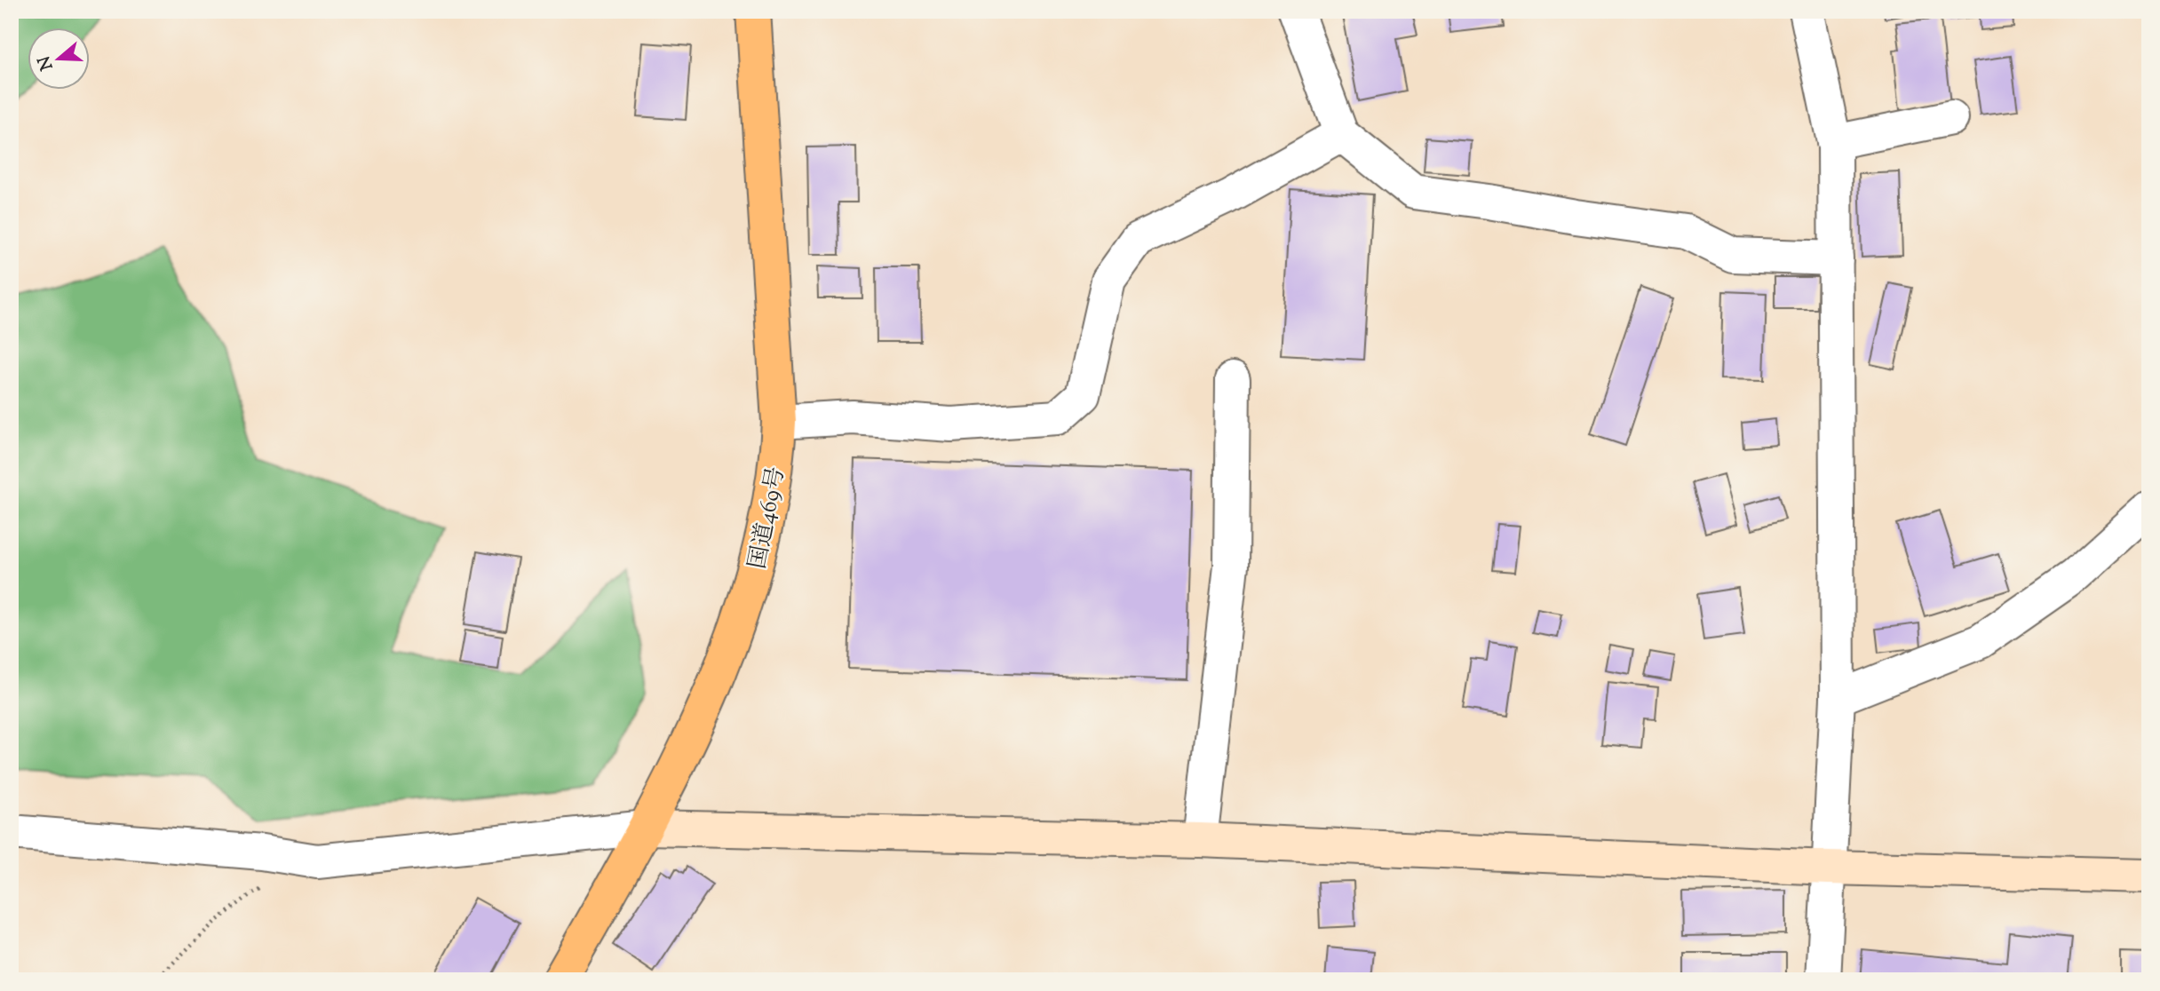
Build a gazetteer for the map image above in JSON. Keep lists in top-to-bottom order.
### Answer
{
  "streets": {
    "highway": ["国道469号"]
  },
  "north": "left"
}
